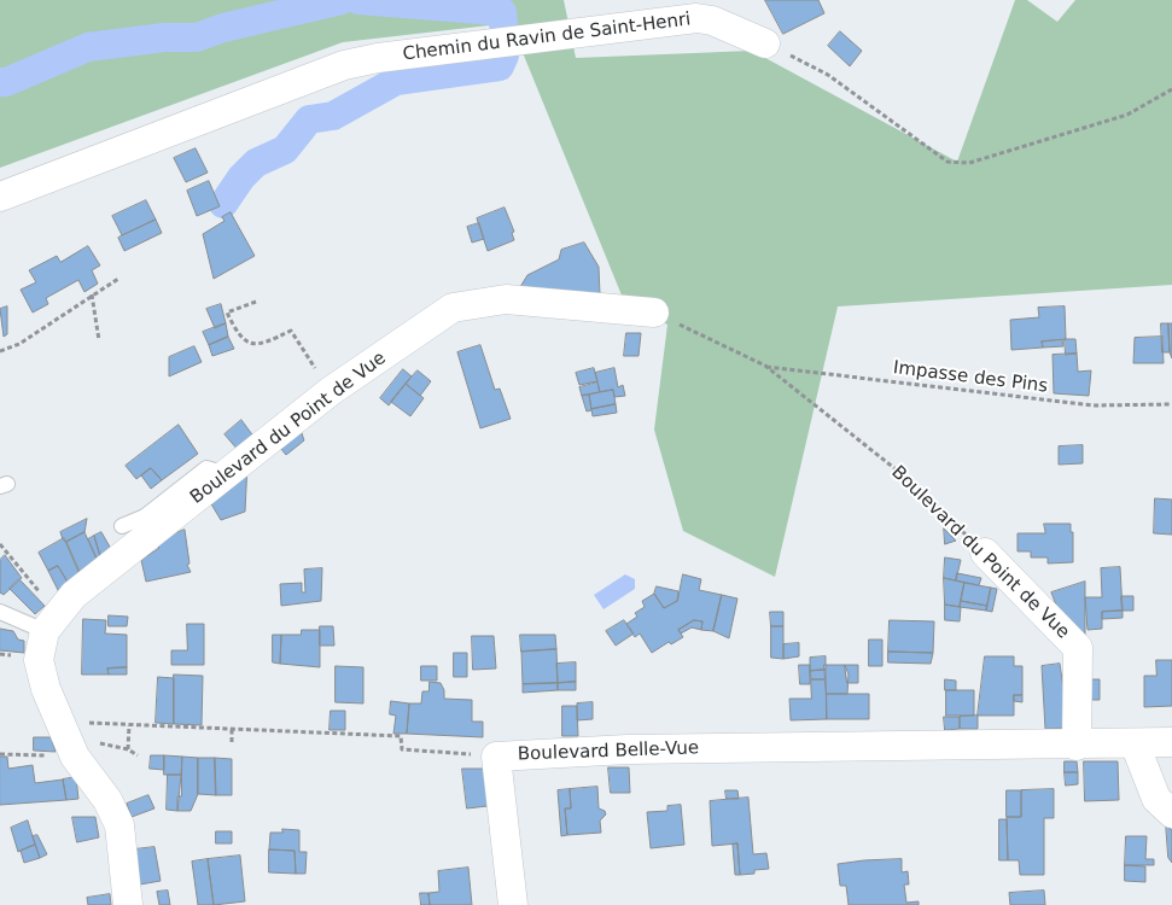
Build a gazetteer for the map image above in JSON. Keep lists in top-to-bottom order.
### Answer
{
  "streets": {
    "street": ["Chemin du Ravin de Saint-Henri", "Boulevard du Point de Vue", "Boulevard Belle-Vue"],
    "path": ["Impasse des Pins"]
  },
  "crossings": [
    ["Impasse des Pins", "Boulevard du Point de Vue"],
    ["Boulevard du Point de Vue", "Boulevard Belle-Vue"]
  ]
}
